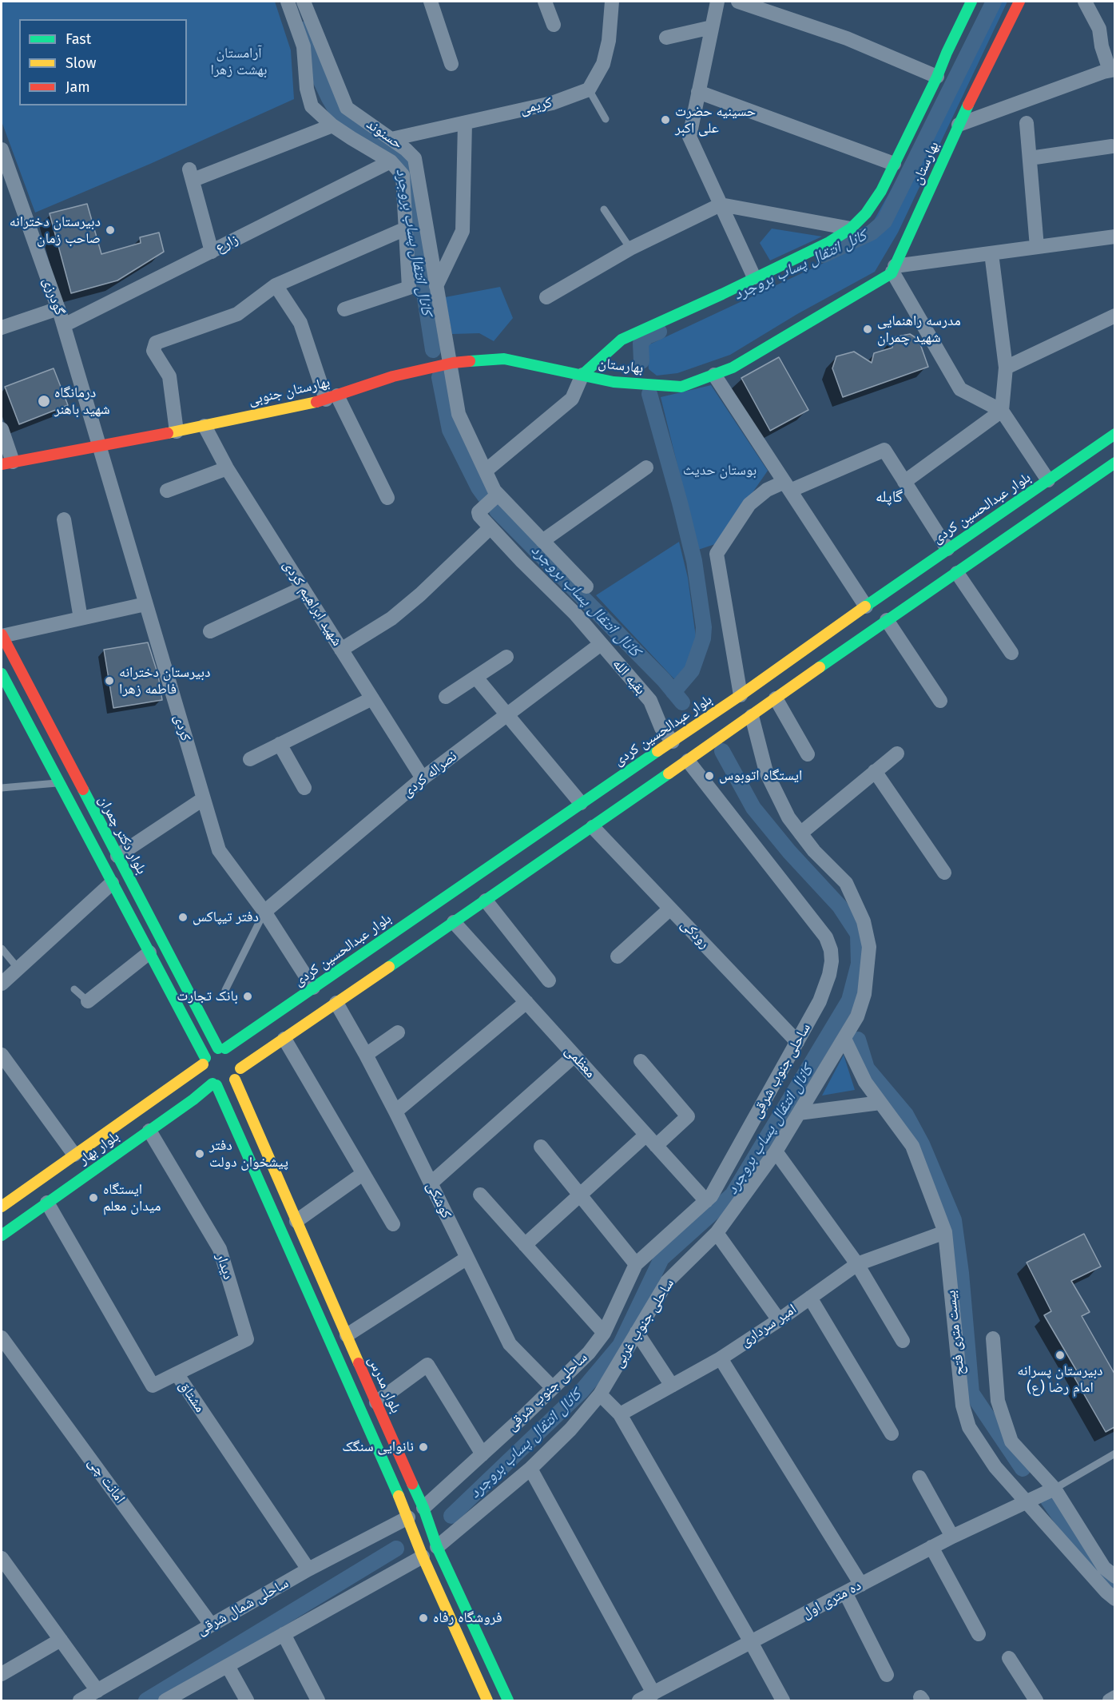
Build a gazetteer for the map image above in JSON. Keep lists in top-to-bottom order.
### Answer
{
  "streets": {
    "main road": [
      "بهارستان",
      "بهارستان جنوبی",
      "بلوار عبدالحسین کردی",
      "بلوار دکتر چمران",
      "بلوار بهار",
      "بلوار مدرس"
    ],
    "street": [
      "کریمی",
      "حسنوند",
      "زارع",
      "گودرزی",
      "شهید ابراهیم کردی",
      "بقیه الله",
      "کردی",
      "نصراله کردی",
      "رودکی",
      "معظمی",
      "ساحلی جنوب شرقی",
      "کوشکی",
      "دیدار",
      "ساحلی جنوب غربی",
      "امیر سرداری",
      "بیست متری فتح",
      "مشتاق",
      "امانت چی",
      "ده متری اول",
      "ساحلی شمال شرقی"
    ]
  },
  "crossings": [
    ["کریمی", "حسنوند"],
    ["حسنوند", "زارع"],
    ["حسنوند", "بهارستان جنوبی"],
    ["حسنوند", "بقیه الله"],
    ["بهارستان", "بهارستان جنوبی"],
    ["زارع", "گودرزی"],
    ["گودرزی", "بهارستان جنوبی"],
    ["گودرزی", "کردی"],
    ["بهارستان جنوبی", "شهید ابراهیم کردی"],
    ["بهارستان جنوبی", "کردی"],
    ["بلوار عبدالحسین کردی", "بقیه الله"],
    ["بلوار عبدالحسین کردی", "کردی"],
    ["بلوار عبدالحسین کردی", "بلوار دکتر چمران"],
    ["بلوار عبدالحسین کردی", "رودکی"],
    ["بلوار عبدالحسین کردی", "معظمی"],
    ["بلوار عبدالحسین کردی", "ساحلی جنوب شرقی"],
    ["بلوار عبدالحسین کردی", "بلوار بهار"],
    ["بلوار عبدالحسین کردی", "کوشکی"],
    ["بلوار عبدالحسین کردی", "ساحلی جنوب غربی"],
    ["بلوار عبدالحسین کردی", "بلوار مدرس"],
    ["شهید ابراهیم کردی", "نصراله کردی"],
    ["بقیه الله", "نصراله کردی"],
    ["بقیه الله", "ساحلی جنوب شرقی"],
    ["کردی", "نصراله کردی"],
    ["بلوار دکتر چمران", "بلوار بهار"],
    ["بلوار دکتر چمران", "بلوار مدرس"],
    ["رودکی", "ساحلی جنوب شرقی"],
    ["معظمی", "ساحلی جنوب شرقی"],
    ["ساحلی جنوب شرقی", "کوشکی"],
    ["ساحلی جنوب شرقی", "بلوار مدرس"],
    ["بلوار بهار", "دیدار"],
    ["بلوار بهار", "بلوار مدرس"],
    ["بلوار بهار", "مشتاق"],
    ["دیدار", "مشتاق"],
    ["ساحلی جنوب غربی", "بیست متری فتح"],
    ["ساحلی جنوب غربی", "بلوار مدرس"],
    ["امیر سرداری", "بیست متری فتح"],
    ["بیست متری فتح", "ده متری اول"],
    ["مشتاق", "ساحلی شمال شرقی"],
    ["امانت چی", "ساحلی شمال شرقی"]
  ],
  "districts": ["گاپله"],
  "water": ["کانال انتقال پساب بروجرد", "کانل انتقال پساب بروجرد"],
  "parks": ["آرامستان بهشت زهرا", "بوستان حدیث"],
  "places": [
    "حسینیه حضرت علی اکبر",
    "دبیرستان دخترانه صاحب زمان",
    "مدرسه راهنمایی شهید چمران",
    "درمانگاه شهید باهنر",
    "دبیرستان دخترانه فاطمه زهرا",
    "ایستگاه اتوبوس",
    "دفتر تیپاکس",
    "بانک تجارت",
    "دفتر پیشخوان دولت",
    "ایستگاه میدان معلم",
    "دبیرستان پسرانه امام رضا (ع)",
    "نانوایی سنگک",
    "فروشگاه رفاه"
  ],
  "legend": ["Fast", "Slow", "Jam"]
}
